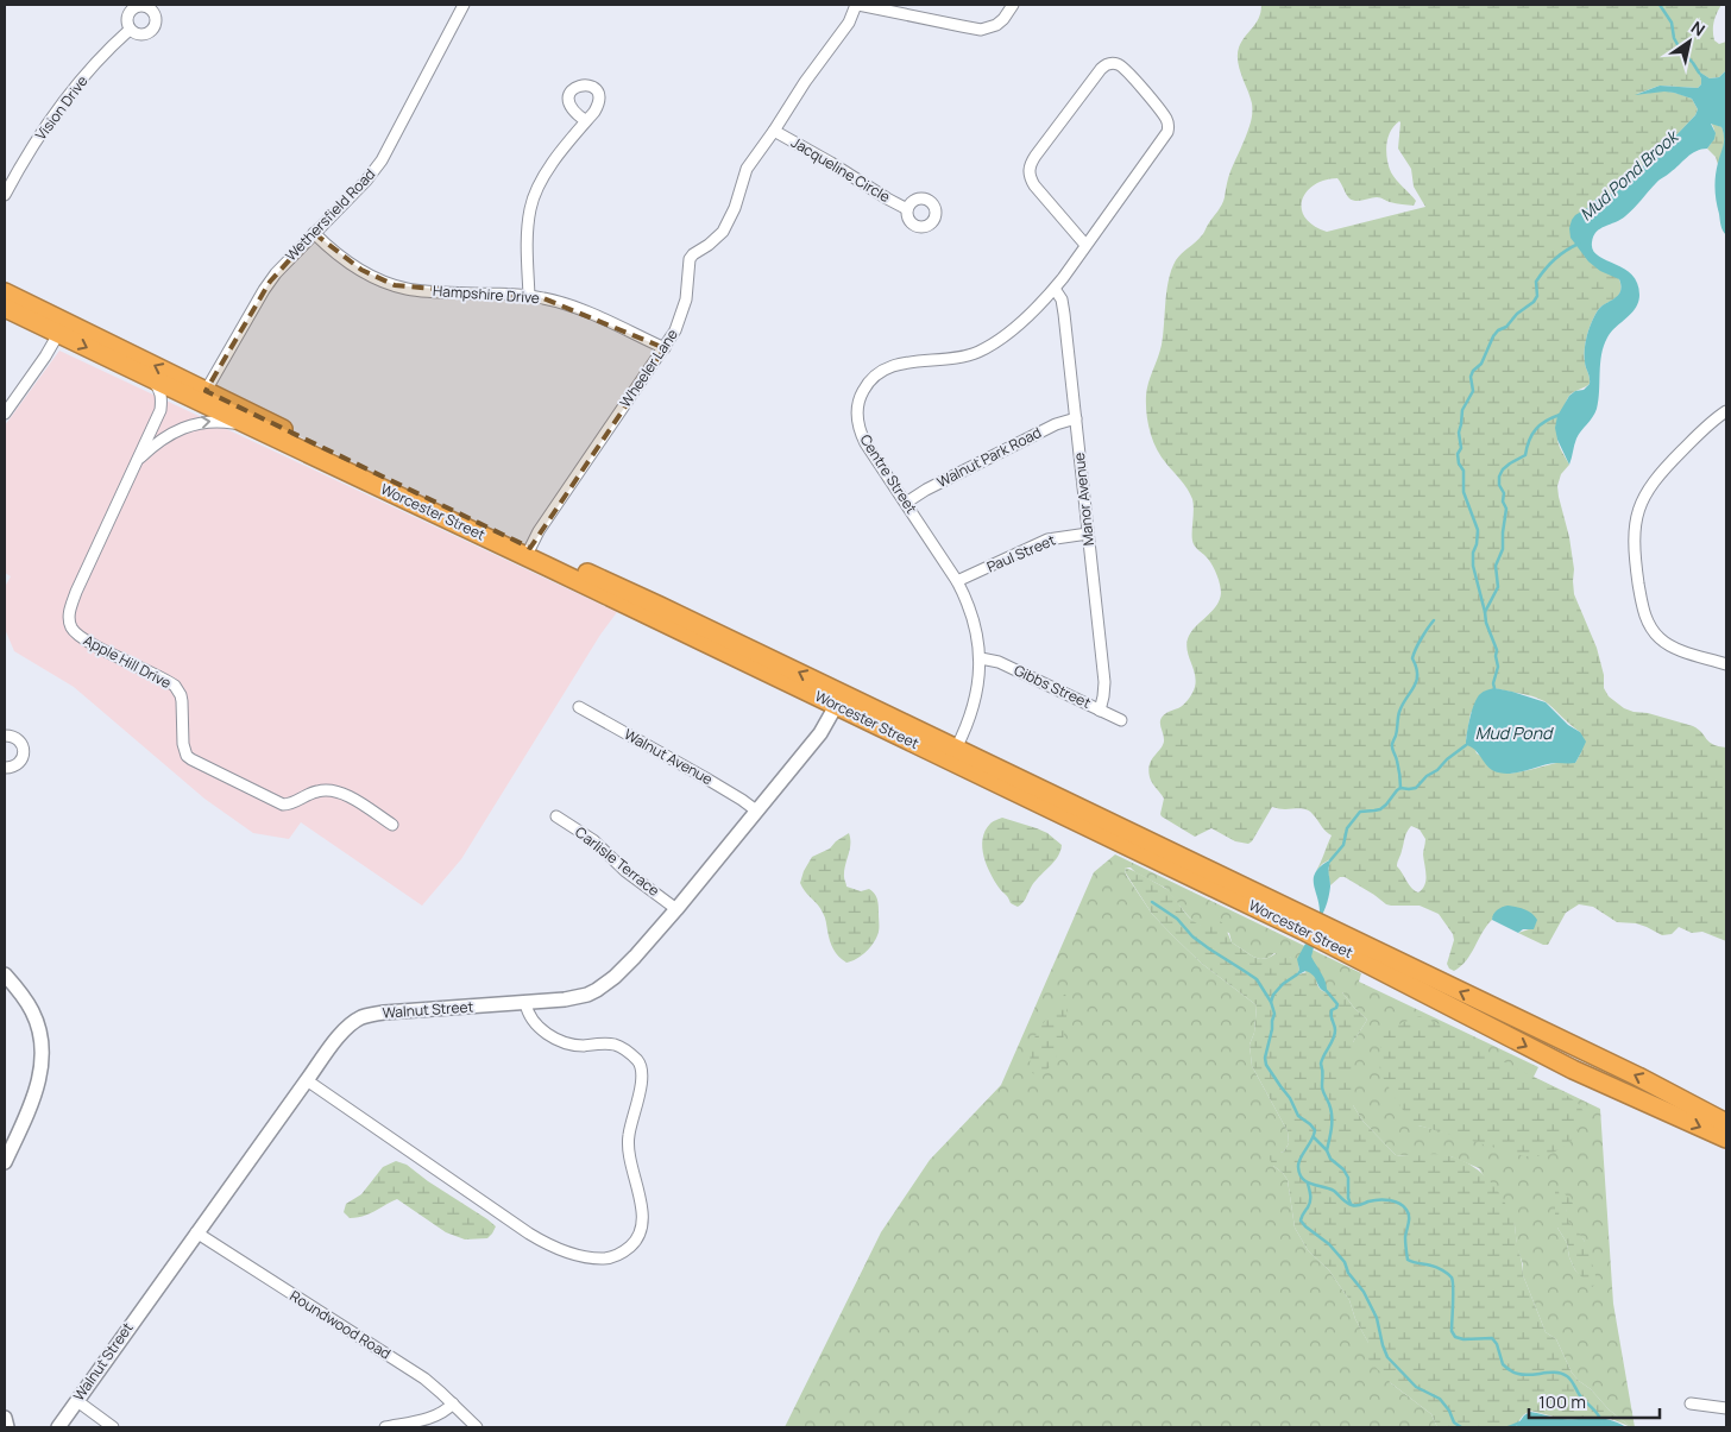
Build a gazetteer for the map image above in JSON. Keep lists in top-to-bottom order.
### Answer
{
  "streets": {
    "highway": ["Worcester Street"],
    "street": [
      "Vision Drive",
      "Jacqueline Circle",
      "Wethersfield Road",
      "Hampshire Drive",
      "Wheeler Lane",
      "Walnut Park Road",
      "Centre Street",
      "Manor Avenue",
      "Paul Street",
      "Apple Hill Drive",
      "Gibbs Street",
      "Walnut Avenue",
      "Carlisle Terrace",
      "Walnut Street",
      "Roundwood Road"
    ]
  },
  "crossings": [
    ["Jacqueline Circle", "Wheeler Lane"],
    ["Wethersfield Road", "Hampshire Drive"],
    ["Wethersfield Road", "Worcester Street"],
    ["Hampshire Drive", "Wheeler Lane"],
    ["Wheeler Lane", "Worcester Street"],
    ["Walnut Park Road", "Centre Street"],
    ["Walnut Park Road", "Manor Avenue"],
    ["Centre Street", "Manor Avenue"],
    ["Centre Street", "Worcester Street"],
    ["Centre Street", "Paul Street"],
    ["Centre Street", "Gibbs Street"],
    ["Manor Avenue", "Paul Street"],
    ["Manor Avenue", "Gibbs Street"],
    ["Worcester Street", "Apple Hill Drive"],
    ["Worcester Street", "Walnut Street"],
    ["Walnut Avenue", "Walnut Street"],
    ["Carlisle Terrace", "Walnut Street"],
    ["Walnut Street", "Roundwood Road"]
  ],
  "water": ["Mud Pond Brook", "Mud Pond"],
  "scale_bar": "100 m",
  "north": "top right"
}
